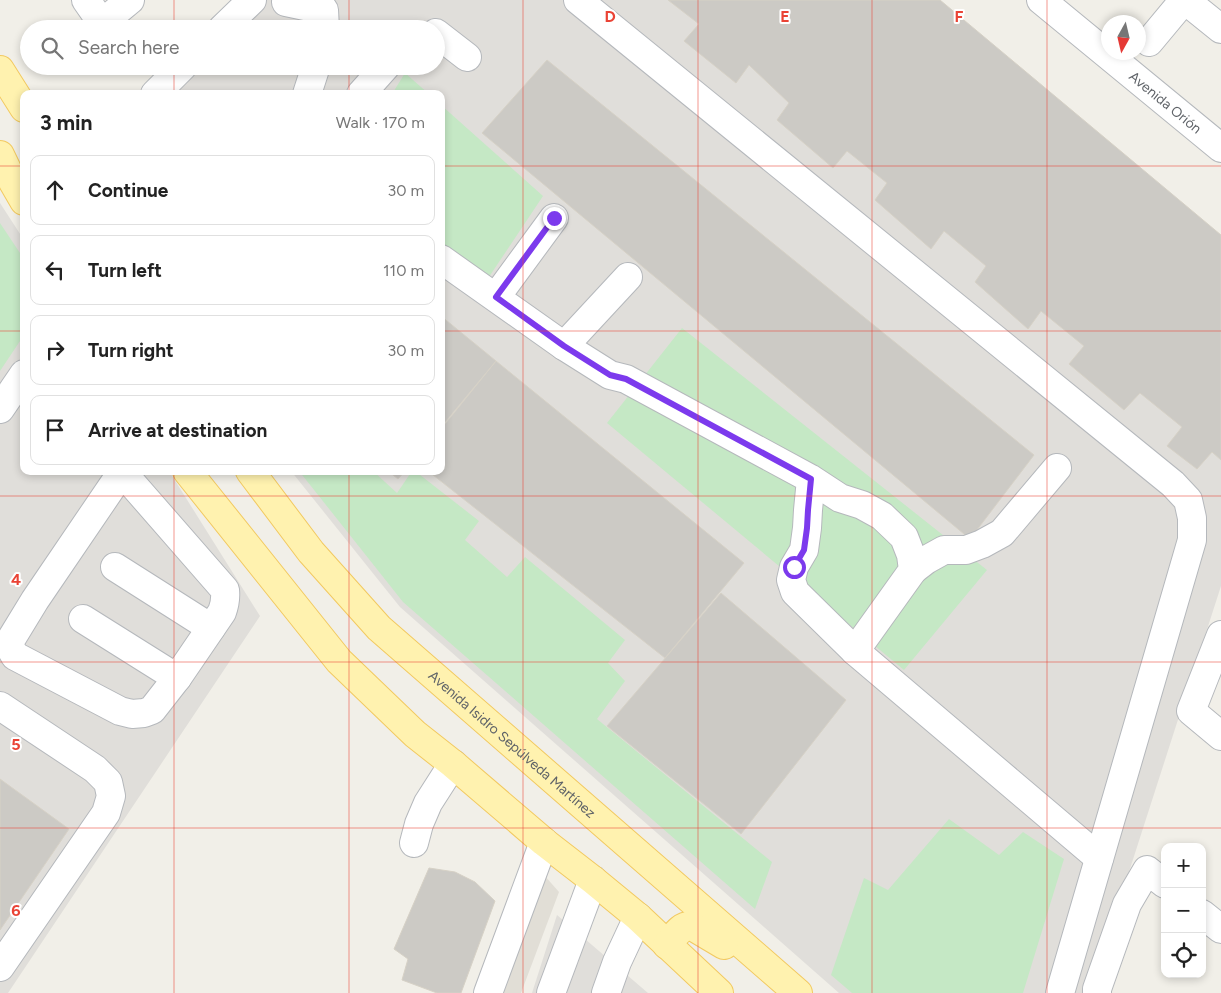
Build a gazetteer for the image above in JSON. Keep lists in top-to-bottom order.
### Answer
{
  "streets": {
    "main road": ["Avenida Isidro Sepúlveda Martínez"],
    "street": ["Avenida Orión"]
  },
  "north": "bottom",
  "page": {
    "search": "Search here",
    "heading": ["3 min", "Walk · 170 m"],
    "list": [
      ["Continue", "30 m"],
      ["Turn left", "110 m"],
      ["Turn right", "30 m"],
      "Arrive at destination"
    ],
    "map_buttons": ["+", "−"]
  },
  "grid": {
    "columns": ["D", "E", "F"],
    "rows": ["4", "5", "6"]
  }
}
